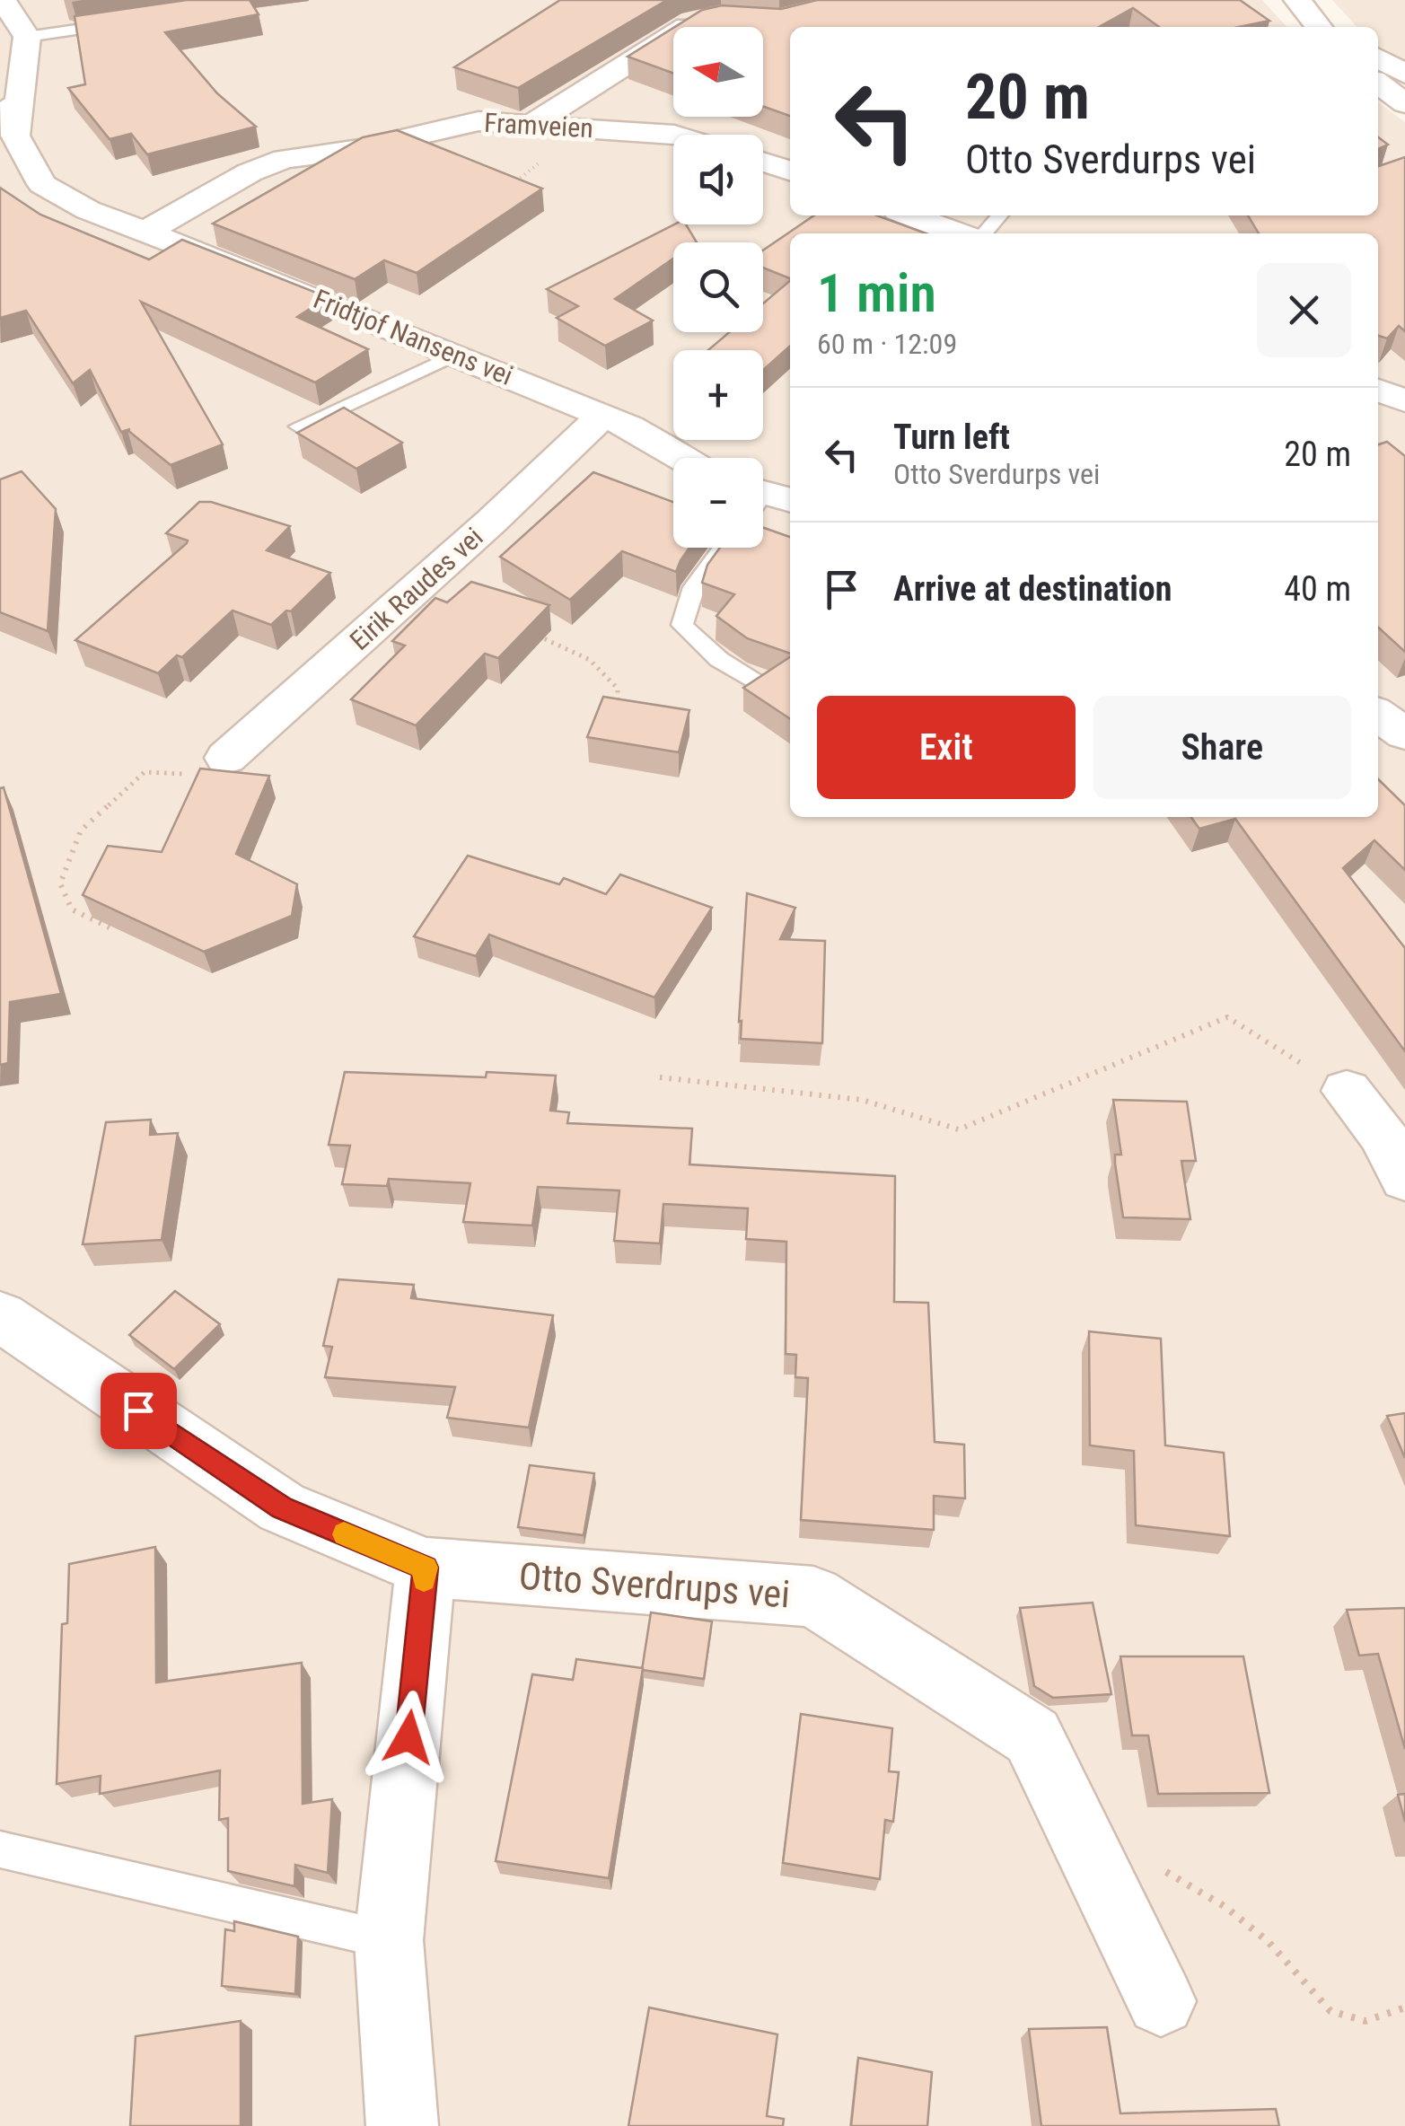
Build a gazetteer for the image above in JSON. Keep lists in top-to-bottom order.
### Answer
{
  "streets": {
    "street": [
      "Framveien",
      "Fridtjof Nansens vei",
      "Eirik Raudes vei",
      "Otto Sverdrups vei"
    ]
  },
  "crossings": [
    ["Framveien", "Fridtjof Nansens vei"],
    ["Fridtjof Nansens vei", "Eirik Raudes vei"]
  ],
  "north": "left",
  "page": {
    "map_buttons": ["+", "−"],
    "turn": ["20 m", "Otto Sverdurps vei"],
    "heading": ["1 min", "60 m · 12:09"],
    "list": [
      {
        "name": "Turn left",
        "note": "Otto Sverdurps vei",
        "value": "20 m"
      },
      {
        "name": "Arrive at destination",
        "value": "40 m"
      }
    ],
    "buttons": ["Exit", "Share"]
  }
}
